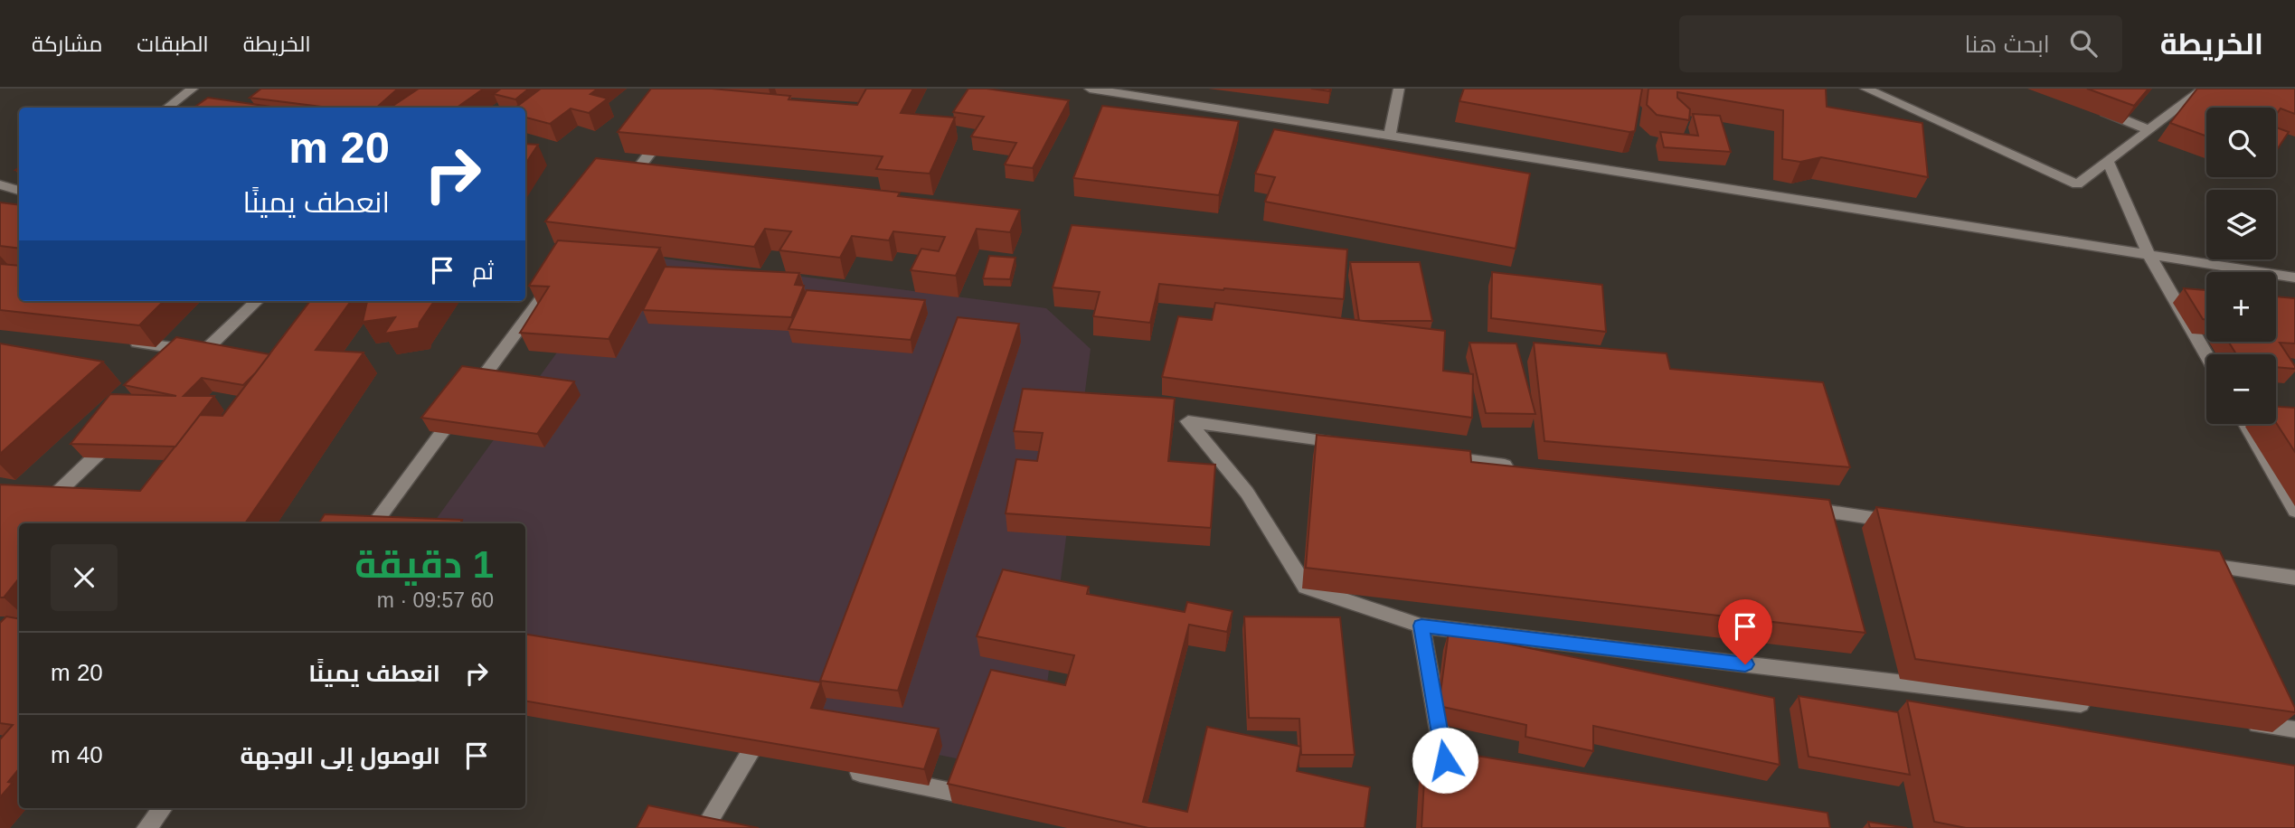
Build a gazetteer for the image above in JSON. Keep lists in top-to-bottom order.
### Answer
{
  "page": {
    "header": "الخريطة",
    "search": "ابحث هنا",
    "nav": ["الخريطة", "الطبقات", "مشاركة"],
    "map_buttons": ["+", "−"],
    "turn": ["20 m", "انعطف يمينًا"],
    "then": "ثم",
    "heading": ["1 دقيقة", "60 m · 09:57"],
    "list": [
      {
        "name": "انعطف يمينًا",
        "value": "20 m"
      },
      {
        "name": "الوصول إلى الوجهة",
        "value": "40 m"
      }
    ]
  }
}
